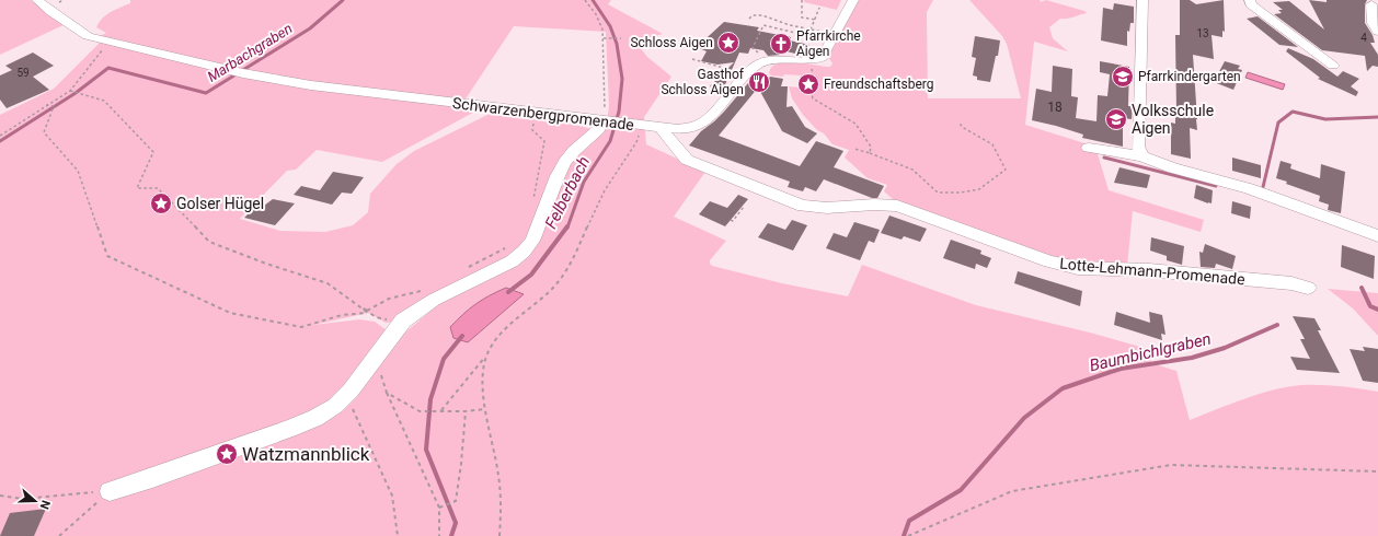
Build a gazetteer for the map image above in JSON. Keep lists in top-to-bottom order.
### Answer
{
  "streets": {
    "street": ["Schwarzenbergpromenade", "Lotte-Lehmann-Promenade"]
  },
  "crossings": [
    ["Schwarzenbergpromenade", "Lotte-Lehmann-Promenade"]
  ],
  "water": ["Marbachgraben", "Felberbach", "Baumbichlgraben"],
  "places": {
    "place": [
      "Schloss Aigen",
      "Freundschaftsberg",
      "Golser Hügel",
      "Watzmannblick"
    ],
    "church": ["Pfarrkirche Aigen"],
    "school or university": ["Pfarrkindergarten", "Volksschule Aigen"],
    "restaurant": ["Gasthof Schloss Aigen"]
  },
  "house_numbers": [
    "13",
    "4",
    "59",
    "18"
  ],
  "north": "right"
}
